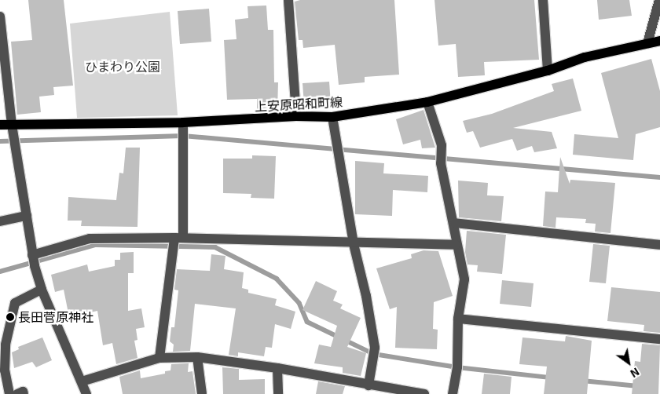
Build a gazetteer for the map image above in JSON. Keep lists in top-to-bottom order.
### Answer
{
  "streets": {
    "main road": ["上安原昭和町線"]
  },
  "parks": ["ひまわり公園"],
  "places": ["長田菅原神社"],
  "north": "bottom right"
}
